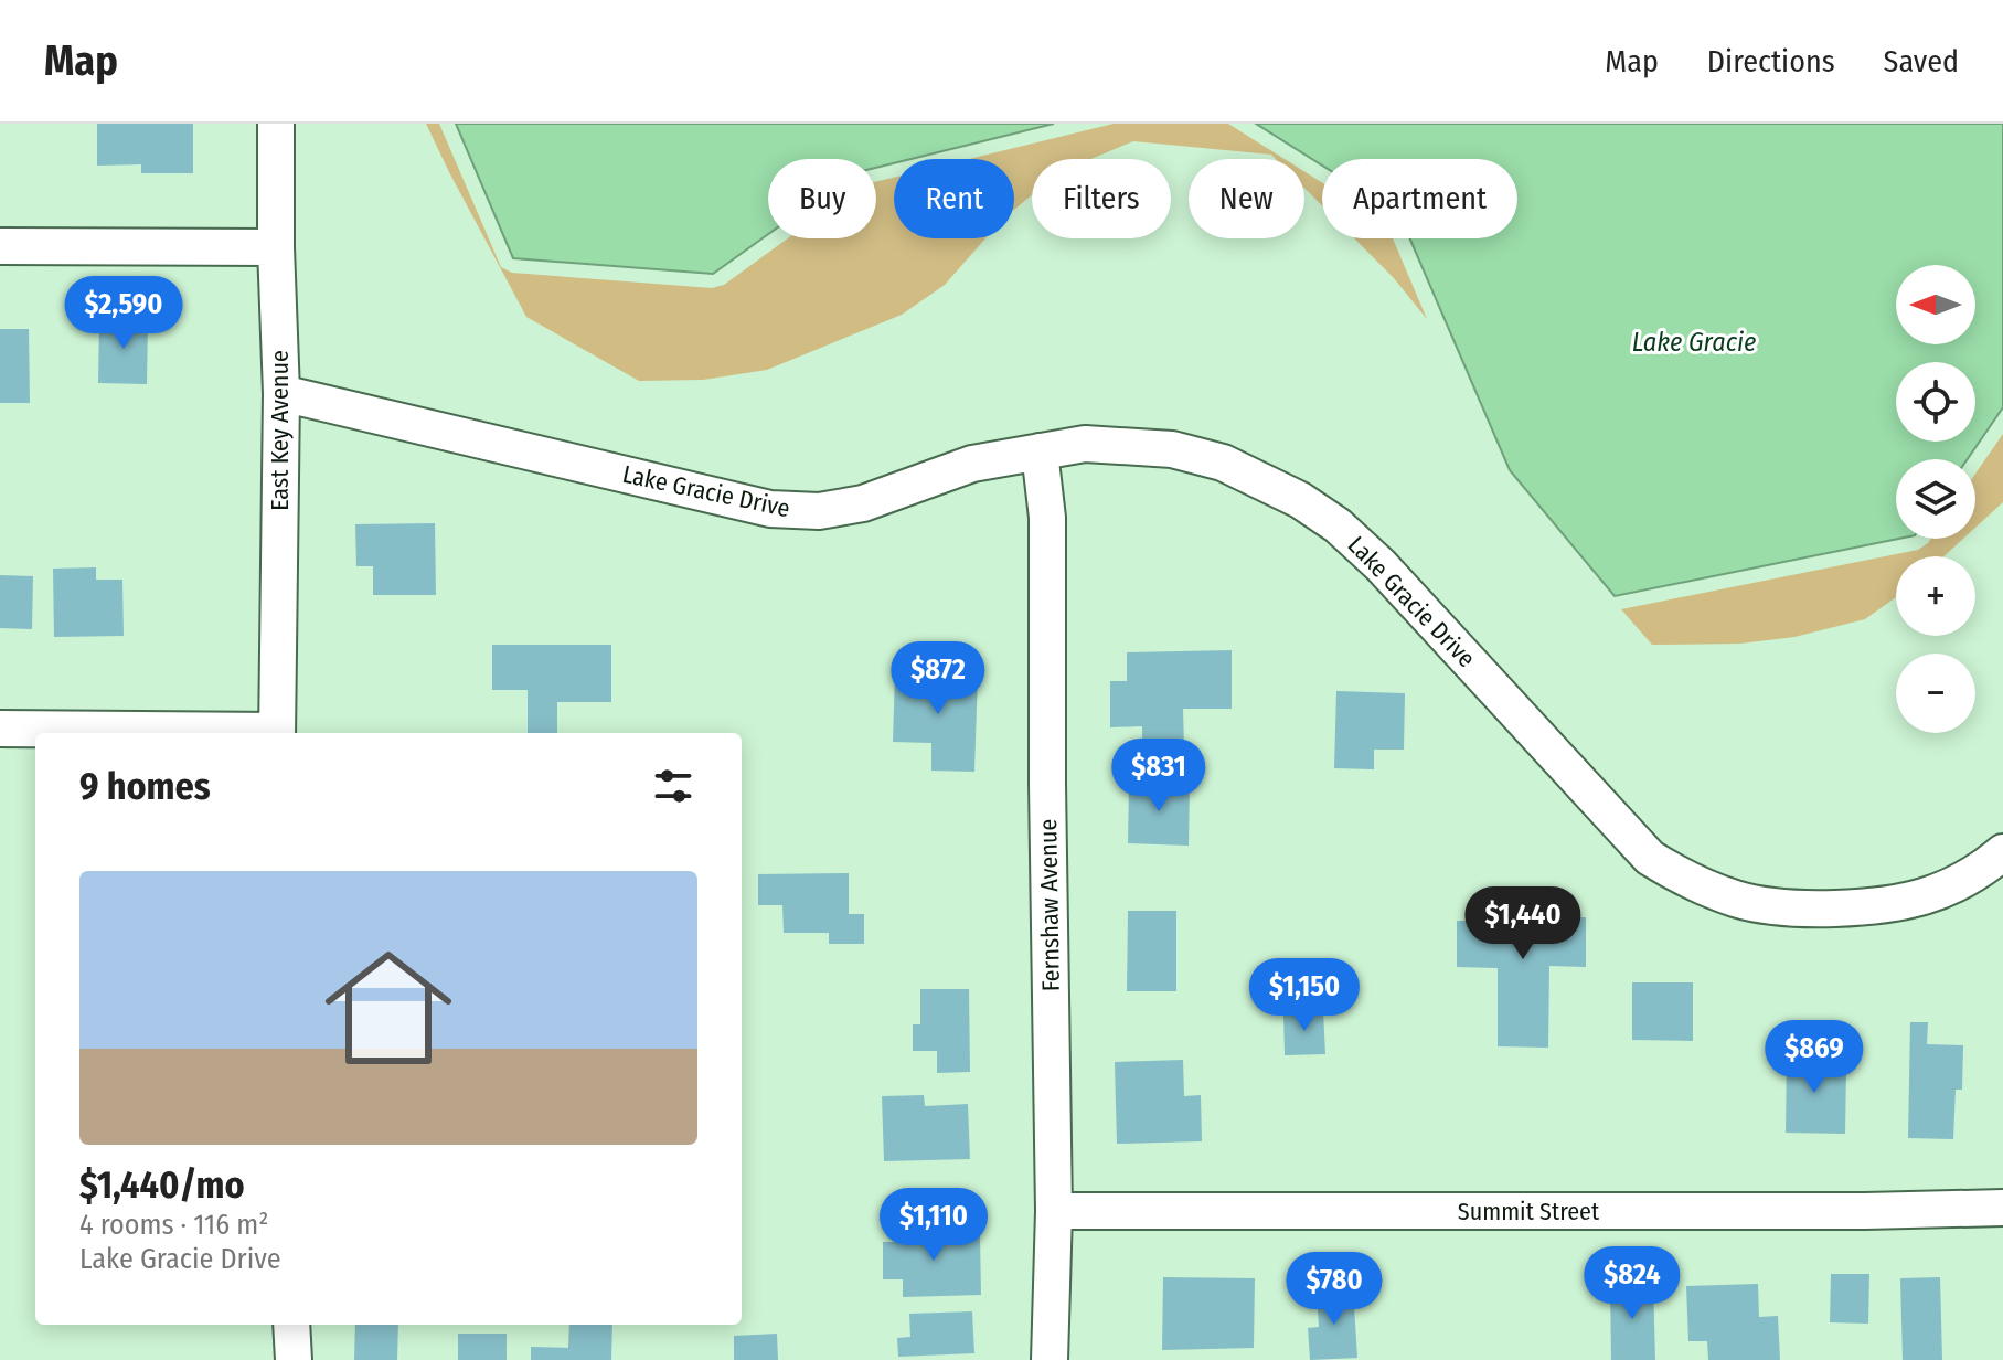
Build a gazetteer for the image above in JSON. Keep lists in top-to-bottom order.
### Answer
{
  "streets": {
    "street": [
      "East Key Avenue",
      "Lake Gracie Drive",
      "Fernshaw Avenue",
      "Summit Street"
    ]
  },
  "crossings": [
    ["East Key Avenue", "Lake Gracie Drive"],
    ["Lake Gracie Drive", "Fernshaw Avenue"],
    ["Fernshaw Avenue", "Summit Street"]
  ],
  "water": ["Lake Gracie"],
  "north": "left",
  "page": {
    "header": "Map",
    "nav": ["Map", "Directions", "Saved"],
    "chip": [
      "Buy",
      "Rent",
      "Filters",
      "New",
      "Apartment"
    ],
    "map_buttons": ["+", "−"],
    "price": [
      "$2,590",
      "$872",
      "$831",
      "$1,440",
      "$1,150",
      "$869",
      "$1,110",
      "$824",
      "$780"
    ],
    "heading": "9 homes",
    "list": [
      {
        "name": "$1,440/mo",
        "note": "4 rooms · 116 m² · Lake Gracie Drive"
      }
    ]
  }
}
